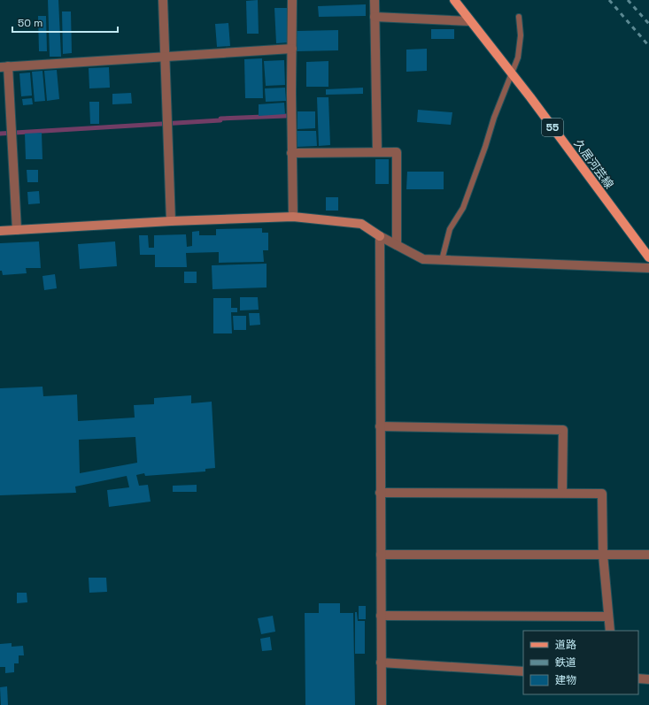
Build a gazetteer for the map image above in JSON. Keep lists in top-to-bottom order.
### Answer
{
  "streets": {
    "main road": ["55", "久居河芸線"]
  },
  "legend": ["道路", "鉄道", "建物"],
  "scale_bar": "50 m"
}
